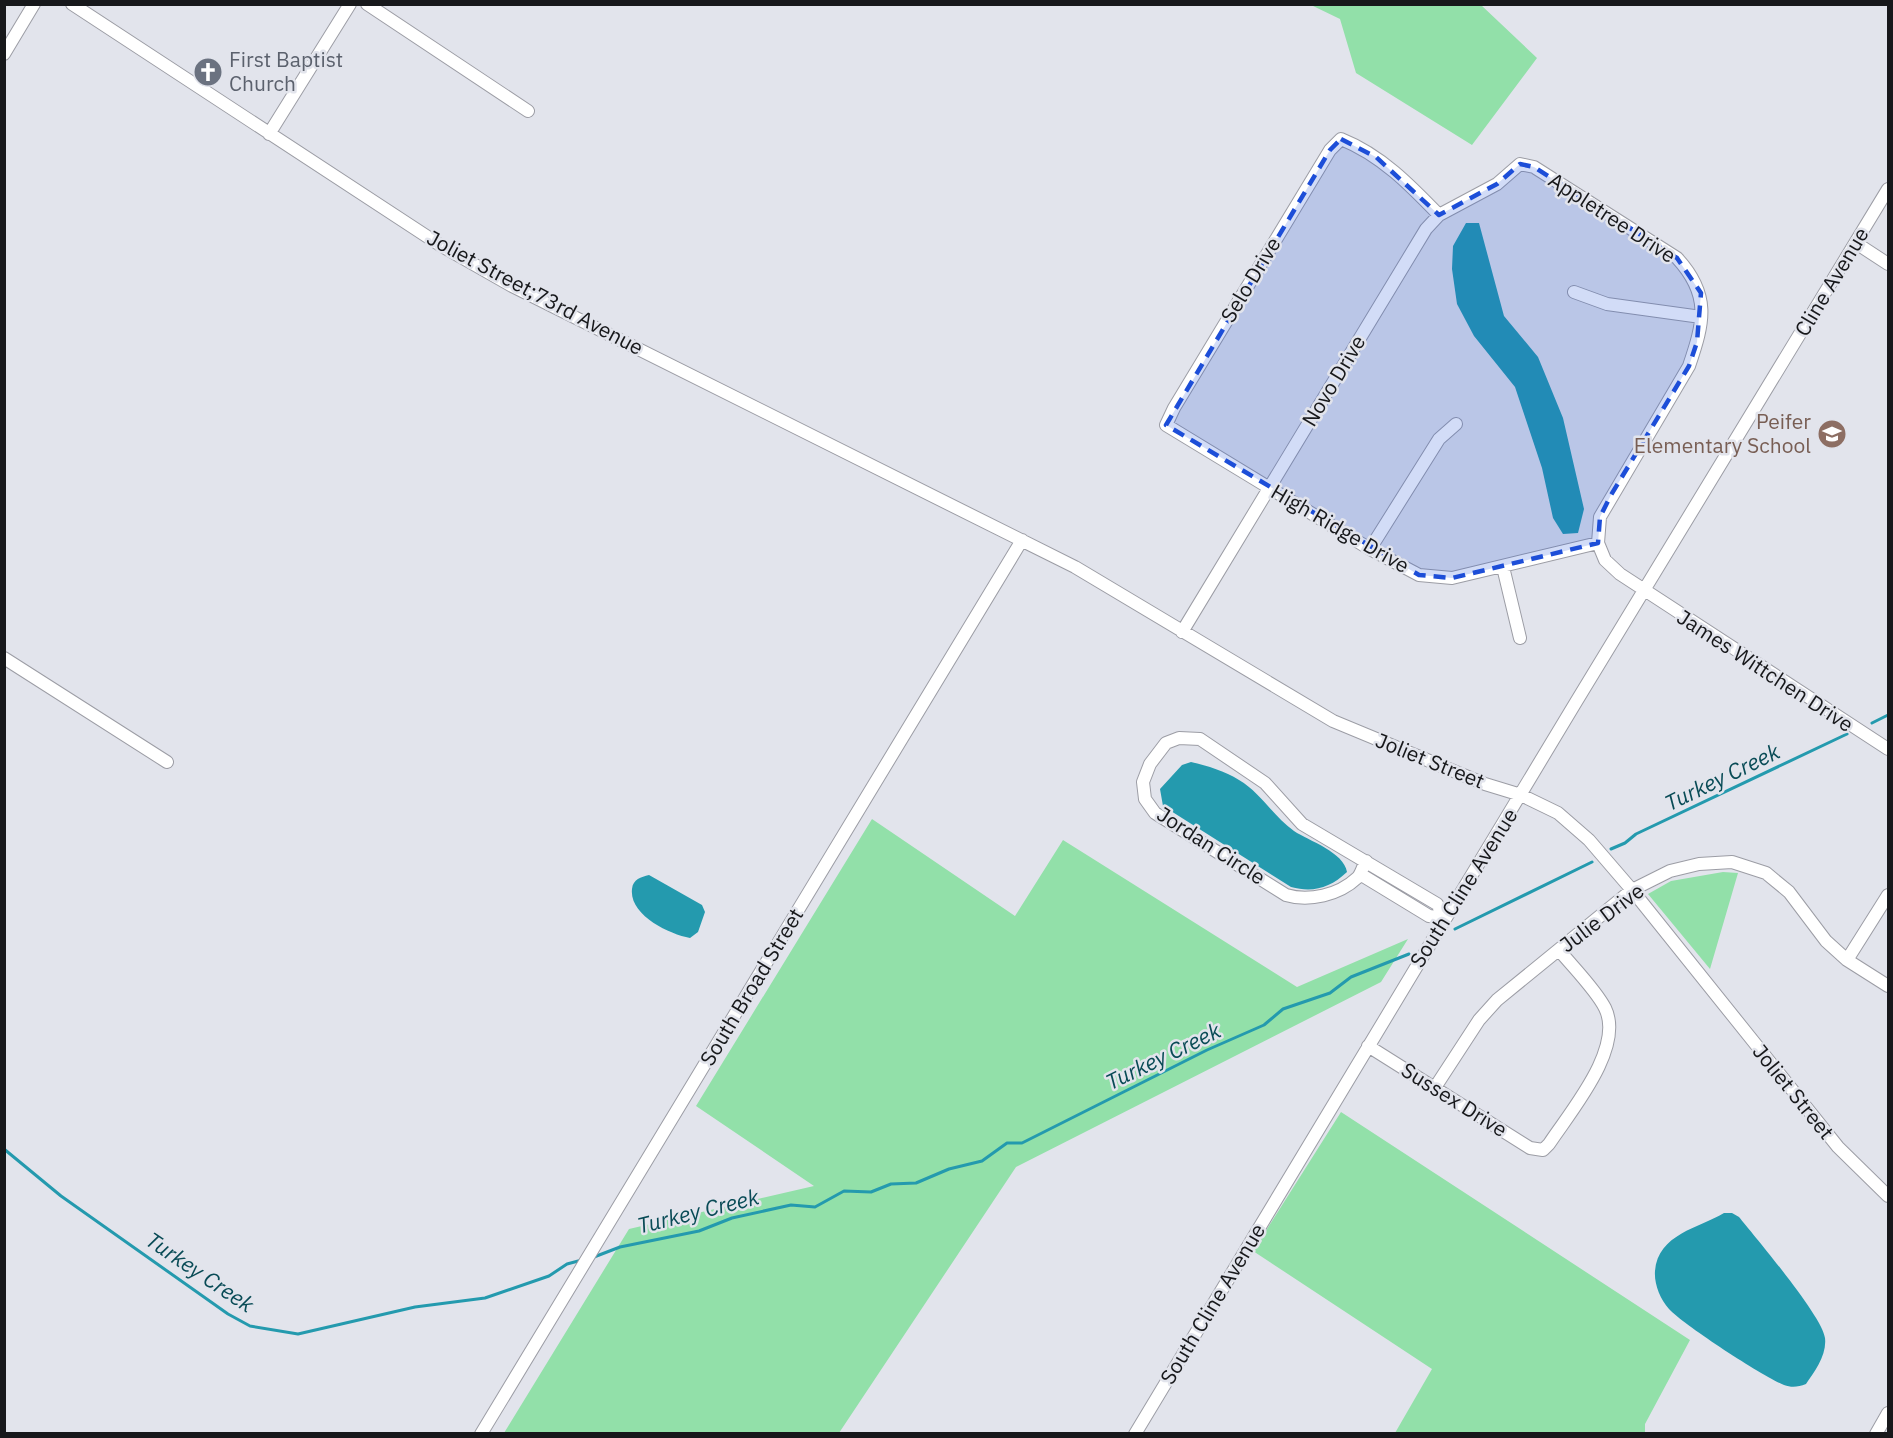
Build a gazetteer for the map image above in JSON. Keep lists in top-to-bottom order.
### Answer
{
  "streets": {
    "street": [
      "Appletree Drive",
      "Selo Drive",
      "Cline Avenue",
      "Joliet Street;73rd Avenue",
      "Novo Drive",
      "High Ridge Drive",
      "James Wittchen Drive",
      "Joliet Street",
      "Jordan Circle",
      "South Cline Avenue",
      "Julie Drive",
      "South Broad Street",
      "Sussex Drive"
    ]
  },
  "crossings": [
    ["Appletree Drive", "Novo Drive"],
    ["Appletree Drive", "High Ridge Drive"],
    ["Appletree Drive", "James Wittchen Drive"],
    ["Selo Drive", "Novo Drive"],
    ["Selo Drive", "High Ridge Drive"],
    ["Cline Avenue", "South Cline Avenue"],
    ["Joliet Street;73rd Avenue", "Joliet Street"],
    ["Joliet Street;73rd Avenue", "South Broad Street"],
    ["Novo Drive", "High Ridge Drive"],
    ["Novo Drive", "Joliet Street"],
    ["High Ridge Drive", "James Wittchen Drive"],
    ["James Wittchen Drive", "South Cline Avenue"],
    ["Joliet Street", "South Cline Avenue"],
    ["Joliet Street", "Julie Drive"],
    ["Joliet Street", "South Broad Street"],
    ["Jordan Circle", "South Cline Avenue"],
    ["South Cline Avenue", "Sussex Drive"],
    ["Julie Drive", "Sussex Drive"]
  ],
  "water": ["Turkey Creek"],
  "places": {
    "church": ["First Baptist Church"],
    "school or university": ["Peifer Elementary School"]
  }
}
